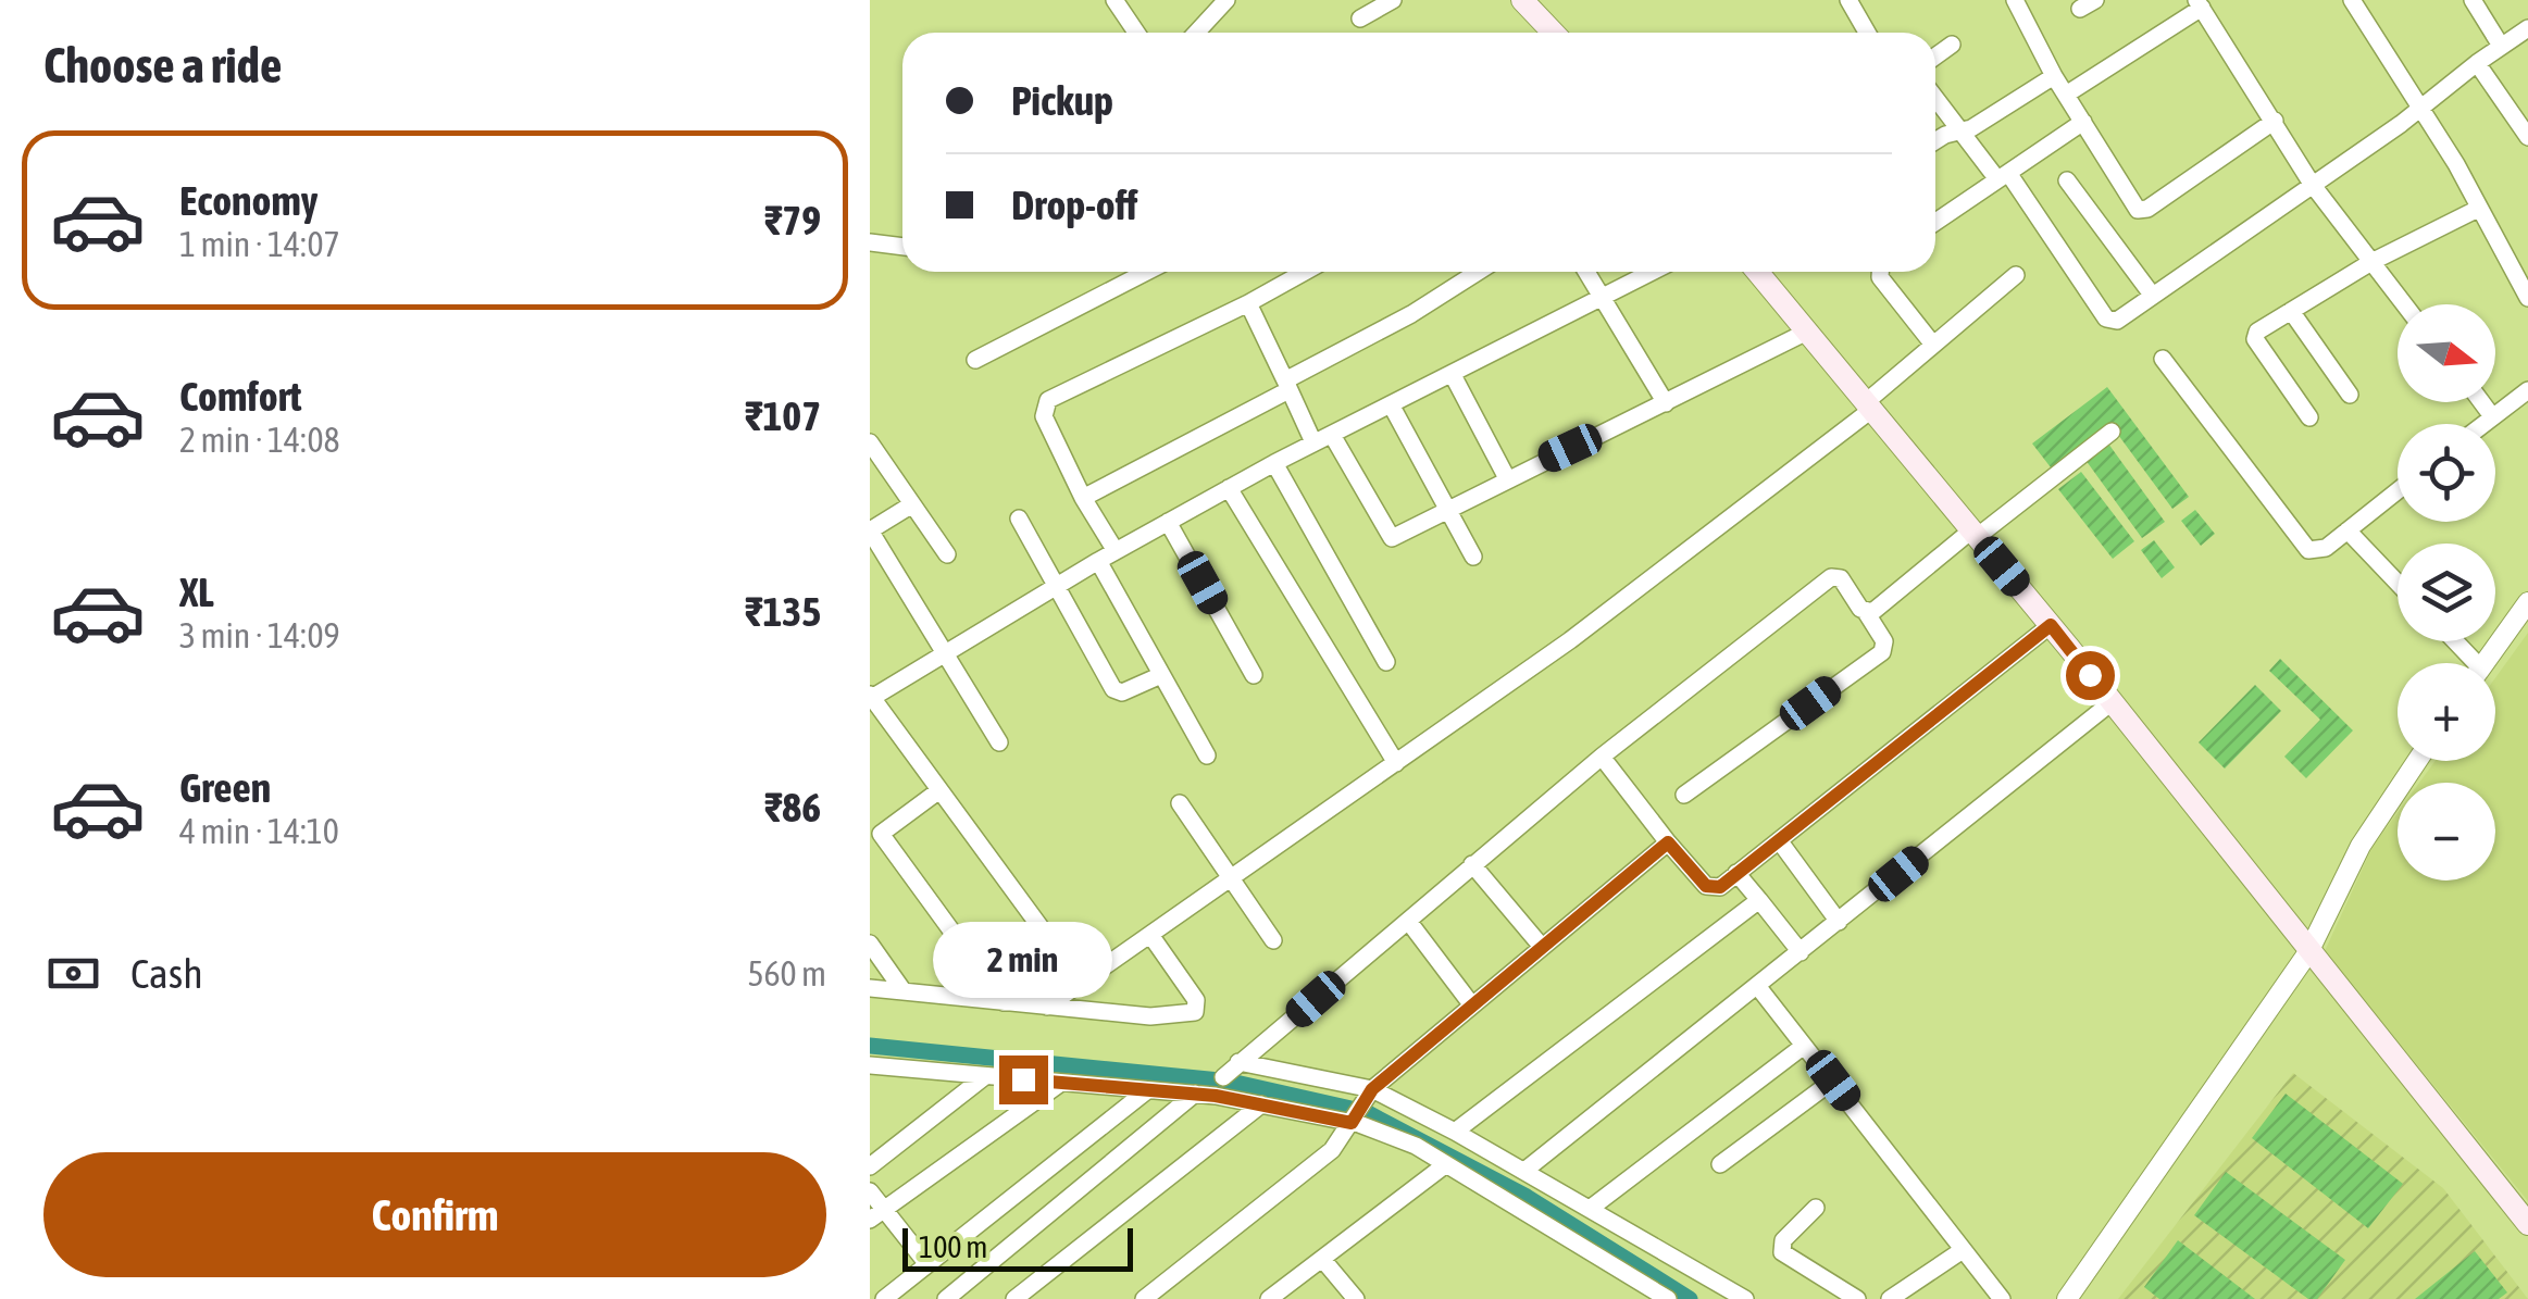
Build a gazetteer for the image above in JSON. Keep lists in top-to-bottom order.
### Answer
{
  "scale_bar": "100 m",
  "north": "right",
  "page": {
    "heading": "Choose a ride",
    "banner": ["Pickup", "Drop-off"],
    "list": [
      {
        "name": "Economy",
        "note": "1 min · 14:07",
        "value": "₹79"
      },
      {
        "name": "Comfort",
        "note": "2 min · 14:08",
        "value": "₹107"
      },
      {
        "name": "XL",
        "note": "3 min · 14:09",
        "value": "₹135"
      },
      {
        "name": "Green",
        "note": "4 min · 14:10",
        "value": "₹86"
      }
    ],
    "map_buttons": ["+", "−"],
    "pay": ["Cash", "560 m"],
    "bubble": "2 min",
    "buttons": "Confirm",
    "scale": "100 m"
  }
}
